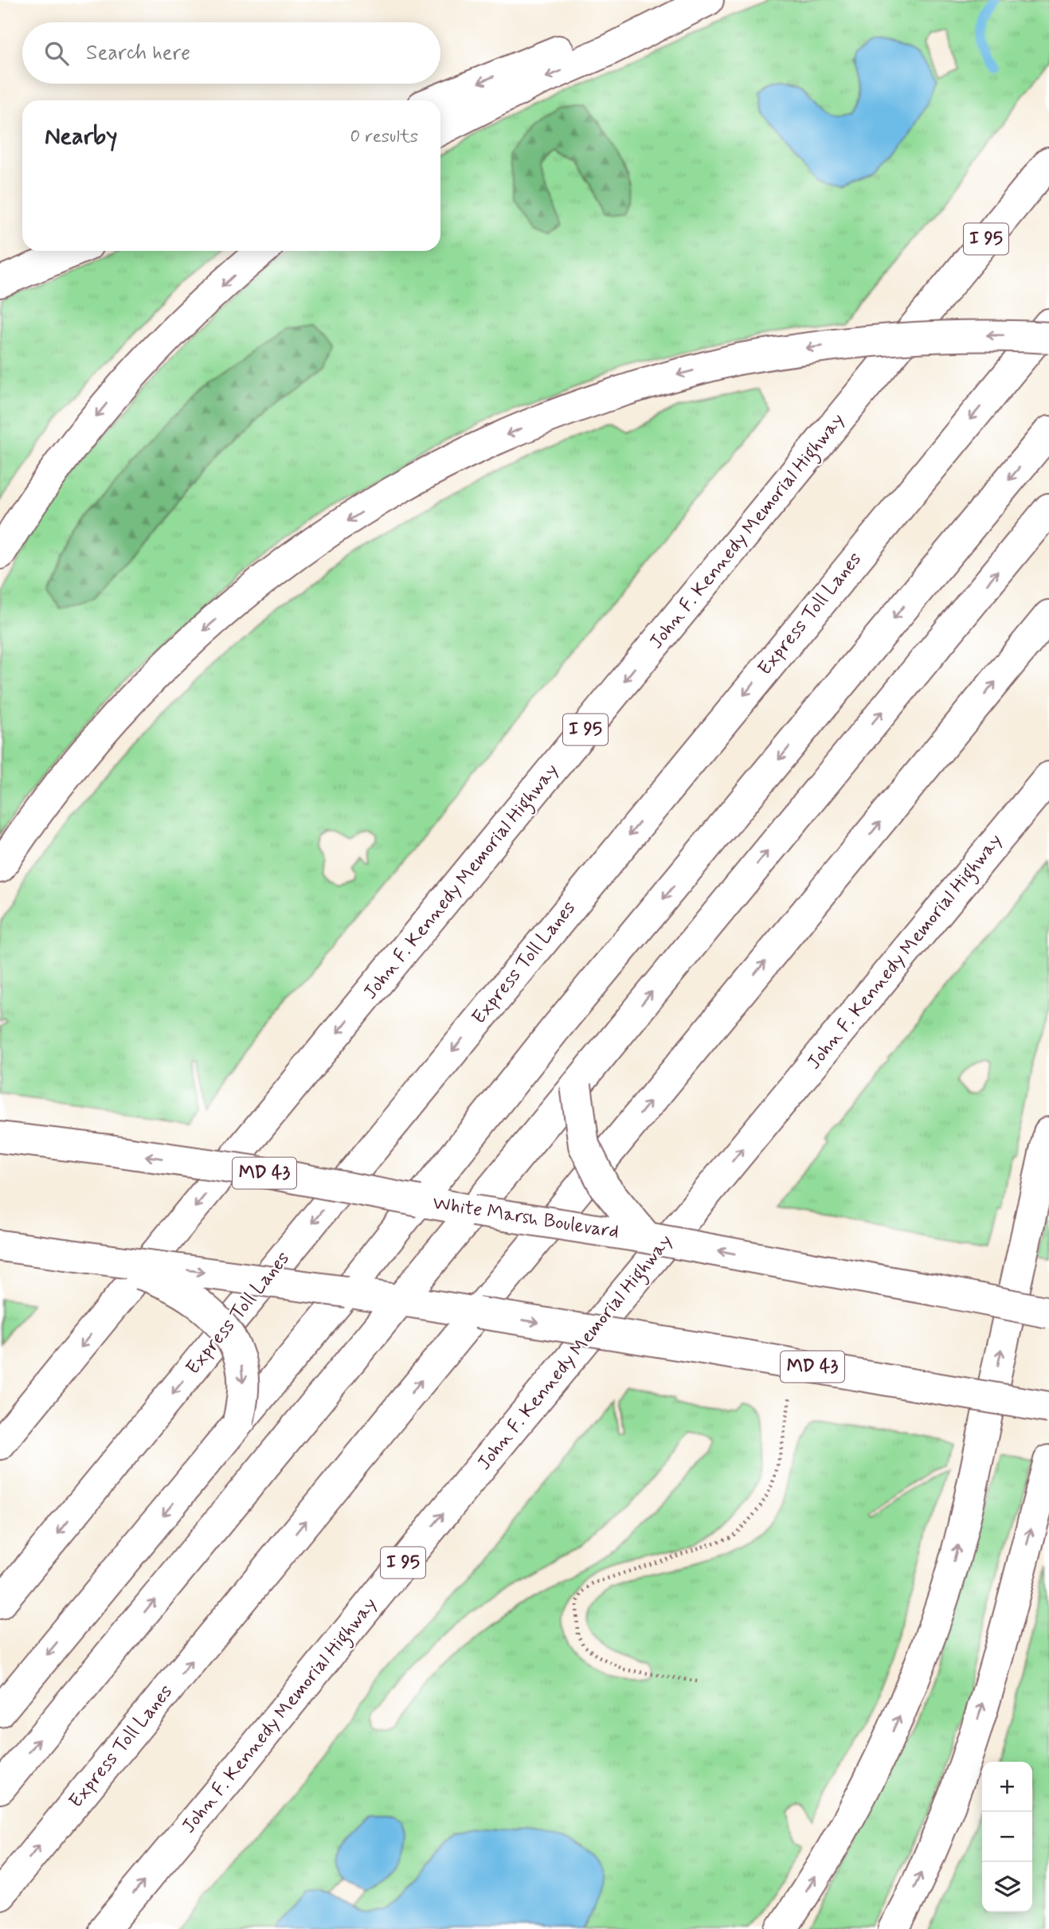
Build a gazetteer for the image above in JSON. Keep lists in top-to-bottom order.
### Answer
{
  "streets": {
    "highway": [
      "I 95",
      "John F. Kennedy Memorial Highway",
      "Express Toll Lanes",
      "MD 43",
      "White Marsh Boulevard"
    ]
  },
  "page": {
    "search": "Search here",
    "heading": ["Nearby", "0 results"],
    "map_buttons": ["+", "−"]
  }
}
